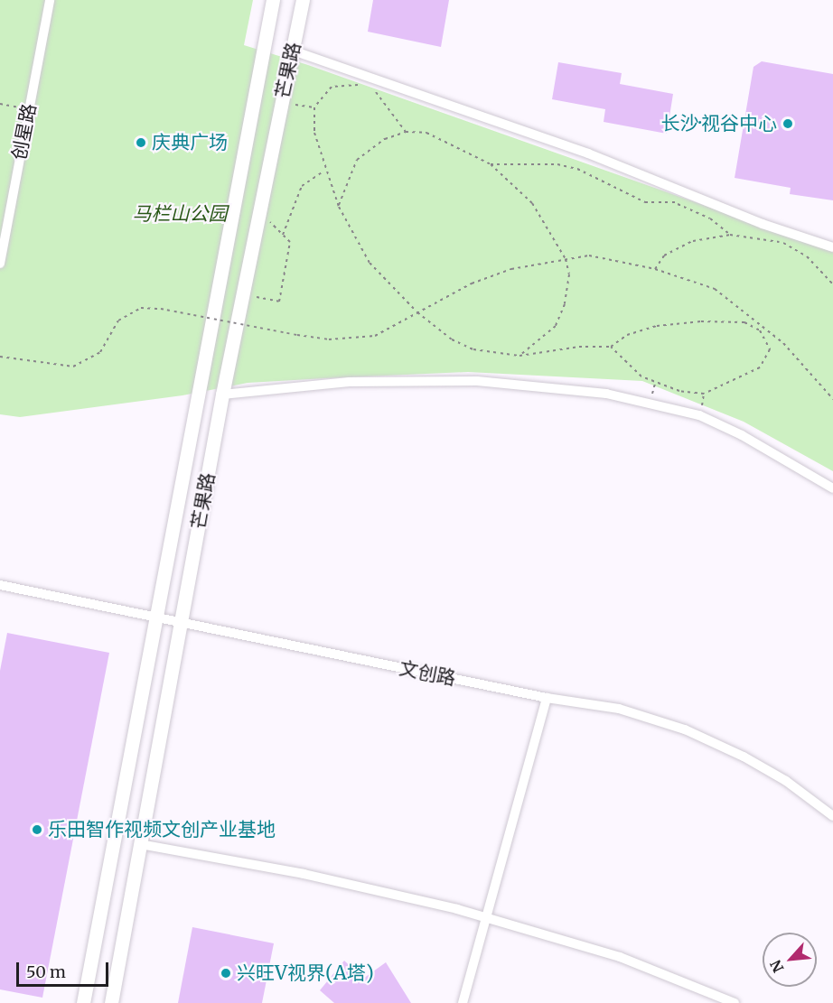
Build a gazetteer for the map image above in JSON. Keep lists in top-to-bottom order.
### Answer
{
  "streets": {
    "main road": ["芒果路"],
    "street": ["创星路", "文创路"]
  },
  "crossings": [
    ["芒果路", "文创路"]
  ],
  "parks": ["马栏山公园"],
  "places": [
    "长沙·视谷中心",
    "庆典广场",
    "乐田智作视频文创产业基地",
    "兴旺V视界(A塔)"
  ],
  "scale_bar": "50 m",
  "north": "bottom left"
}
